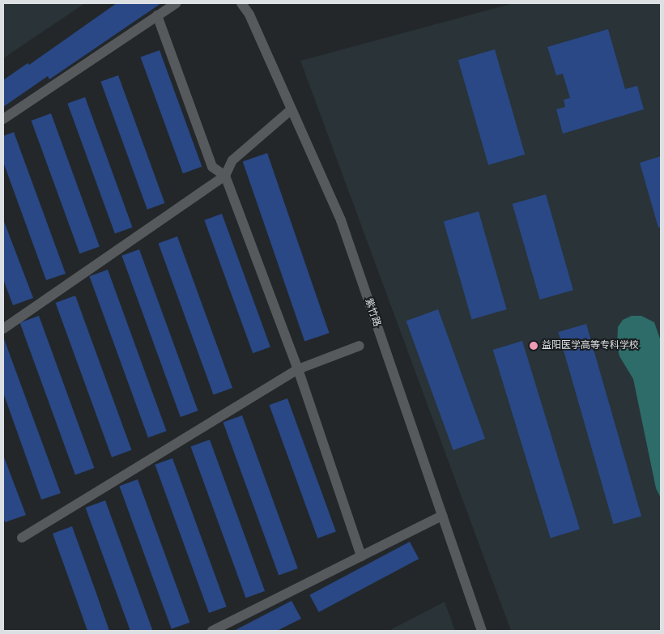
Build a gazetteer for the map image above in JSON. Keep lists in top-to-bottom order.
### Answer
{
  "streets": {
    "street": ["紫竹路"]
  },
  "places": ["益阳医学高等专科学校"]
}
